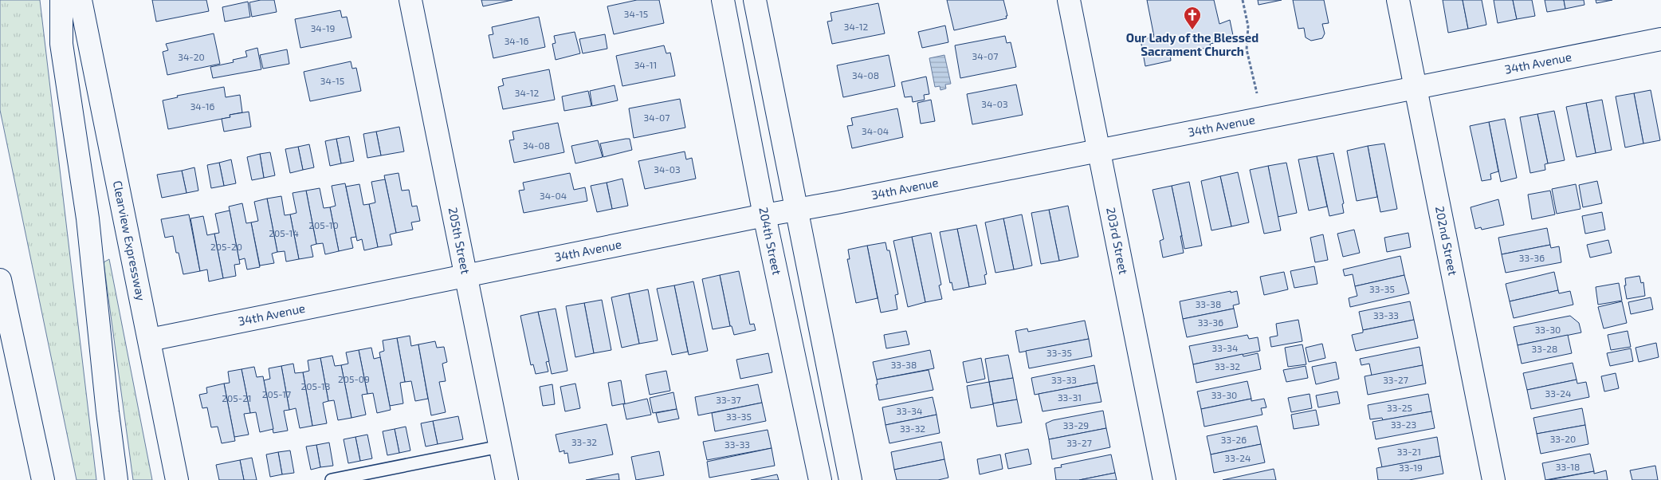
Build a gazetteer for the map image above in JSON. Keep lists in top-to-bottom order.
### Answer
{
  "streets": {
    "main road": [
      "34th Avenue",
      "Clearview Expressway",
      "205th Street",
      "204th Street",
      "203rd Street",
      "202nd Street"
    ]
  },
  "crossings": [
    ["34th Avenue", "Clearview Expressway"],
    ["34th Avenue", "205th Street"],
    ["34th Avenue", "204th Street"],
    ["34th Avenue", "203rd Street"],
    ["34th Avenue", "202nd Street"]
  ],
  "places": {
    "church": ["Our Lady of the Blessed Sacrament Church"]
  },
  "house_numbers": [
    "34-15",
    "34-12",
    "34-19",
    "34-16",
    "34-07",
    "34-20",
    "34-11",
    "34-08",
    "34-15",
    "34-12",
    "34-03",
    "34-16",
    "34-07",
    "34-04",
    "34-08",
    "34-03",
    "34-04",
    "205-10",
    "205-14",
    "205-20",
    "33-36",
    "33-35",
    "33-38",
    "33-33",
    "33-36",
    "33-30",
    "33-34",
    "33-28",
    "33-35",
    "33-38",
    "33-32",
    "205-09",
    "33-33",
    "33-27",
    "205-13",
    "33-24",
    "205-17",
    "33-30",
    "33-31",
    "205-21",
    "33-37",
    "33-25",
    "33-34",
    "33-35",
    "33-23",
    "33-29",
    "33-32",
    "33-20",
    "33-26",
    "33-32",
    "33-27",
    "33-33",
    "33-21",
    "33-24",
    "33-18",
    "33-19"
  ]
}
